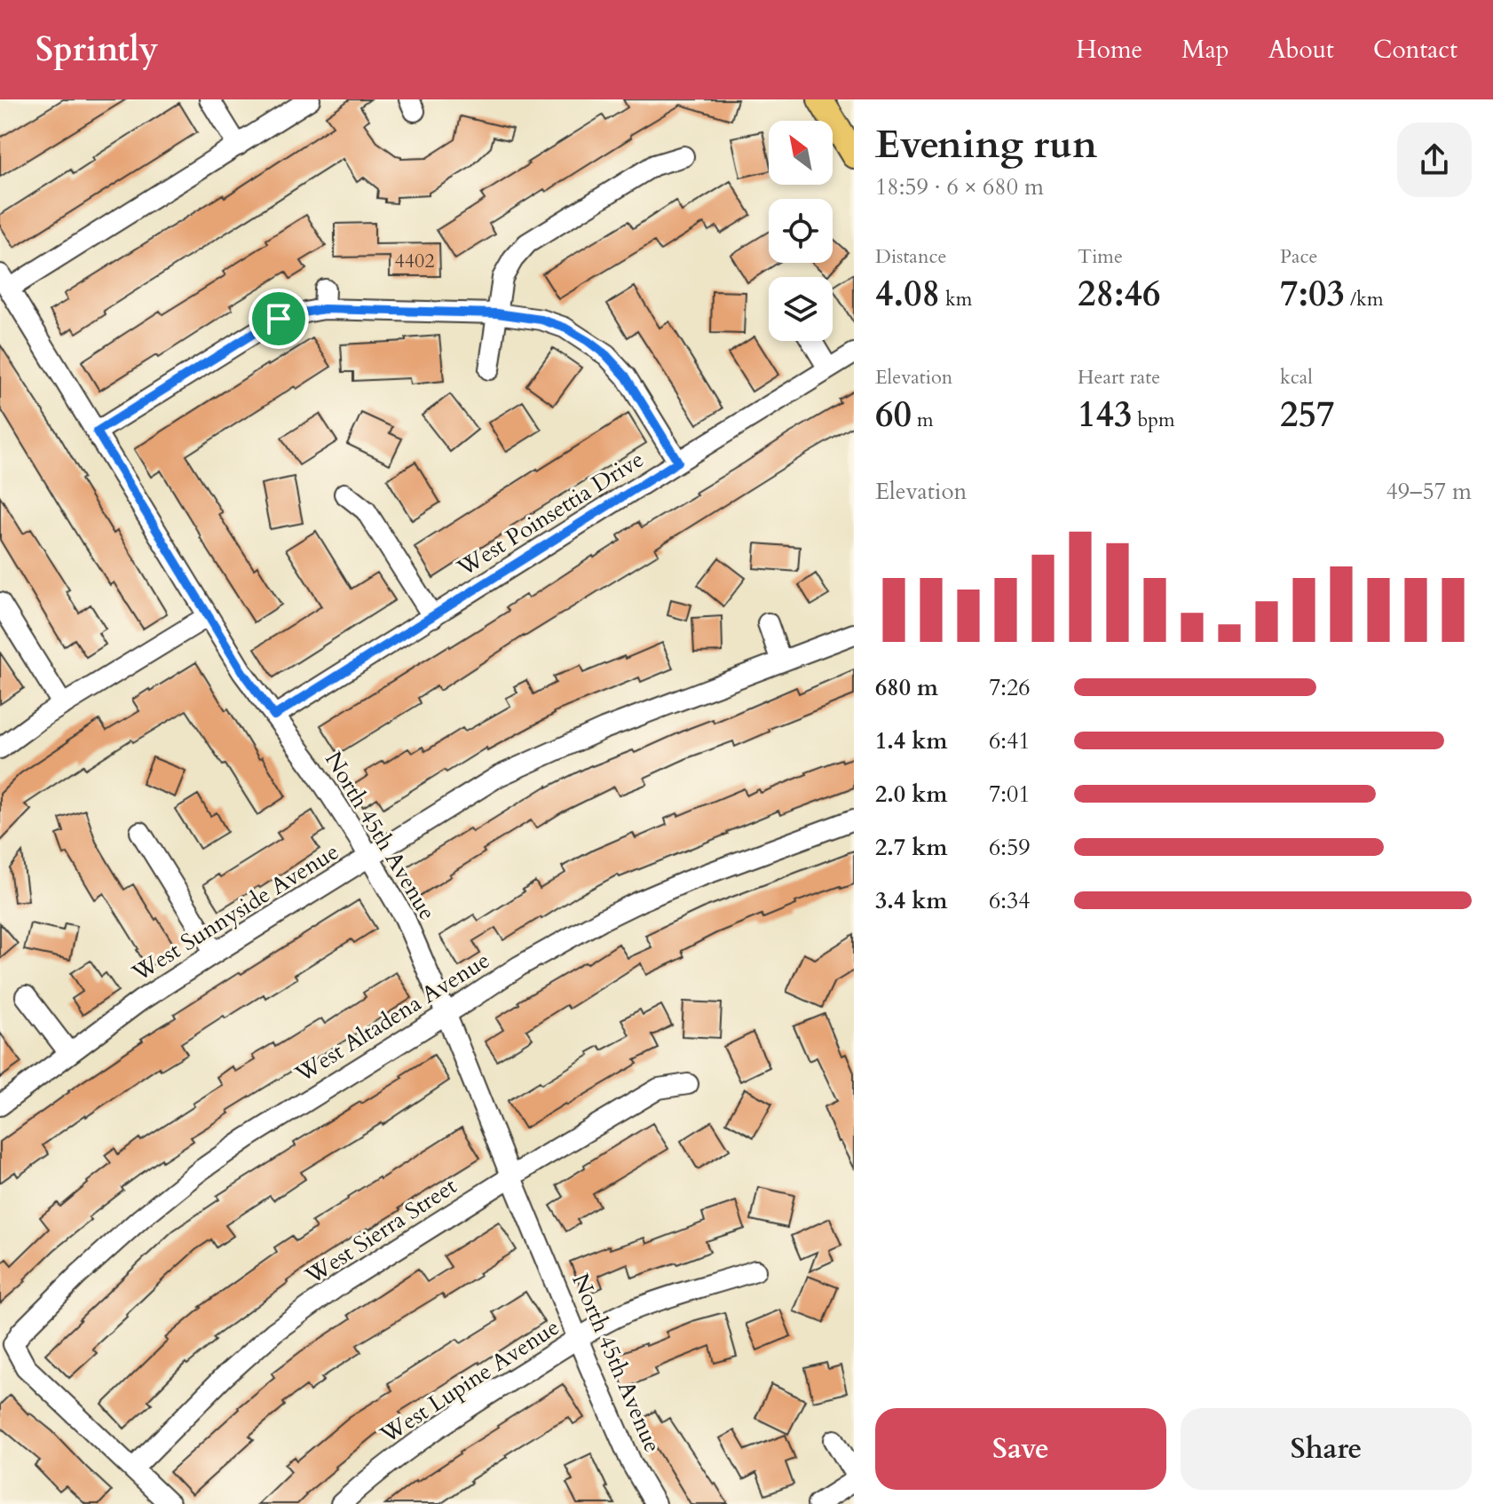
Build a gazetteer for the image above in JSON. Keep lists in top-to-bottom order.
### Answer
{
  "streets": {
    "street": [
      "West Poinsettia Drive",
      "North 45th Avenue",
      "West Sunnyside Avenue",
      "West Altadena Avenue",
      "West Sierra Street",
      "West Lupine Avenue"
    ]
  },
  "crossings": [
    ["West Poinsettia Drive", "North 45th Avenue"],
    ["North 45th Avenue", "West Sunnyside Avenue"],
    ["North 45th Avenue", "West Altadena Avenue"],
    ["North 45th Avenue", "West Sierra Street"],
    ["North 45th Avenue", "West Lupine Avenue"],
    ["West Altadena Avenue", "West Sierra Street"]
  ],
  "house_numbers": ["4402"],
  "north": "top left",
  "page": {
    "header": "Sprintly",
    "nav": [
      "Home",
      "Map",
      "About",
      "Contact"
    ],
    "heading": ["Evening run", "18:59 · 6 × 680 m"],
    "stats": [
      ["Distance", "4.08 km"],
      ["Time", "28:46"],
      ["Pace", "7:03 /km"],
      ["Elevation", "60 m"],
      ["Heart rate", "143 bpm"],
      ["kcal", "257"]
    ],
    "chart": ["Elevation", "49–57 m"],
    "list": [
      {
        "name": "680 m",
        "note": "7:26"
      },
      {
        "name": "1.4 km",
        "note": "6:41"
      },
      {
        "name": "2.0 km",
        "note": "7:01"
      },
      {
        "name": "2.7 km",
        "note": "6:59"
      },
      {
        "name": "3.4 km",
        "note": "6:34"
      }
    ],
    "buttons": ["Save", "Share"]
  }
}
